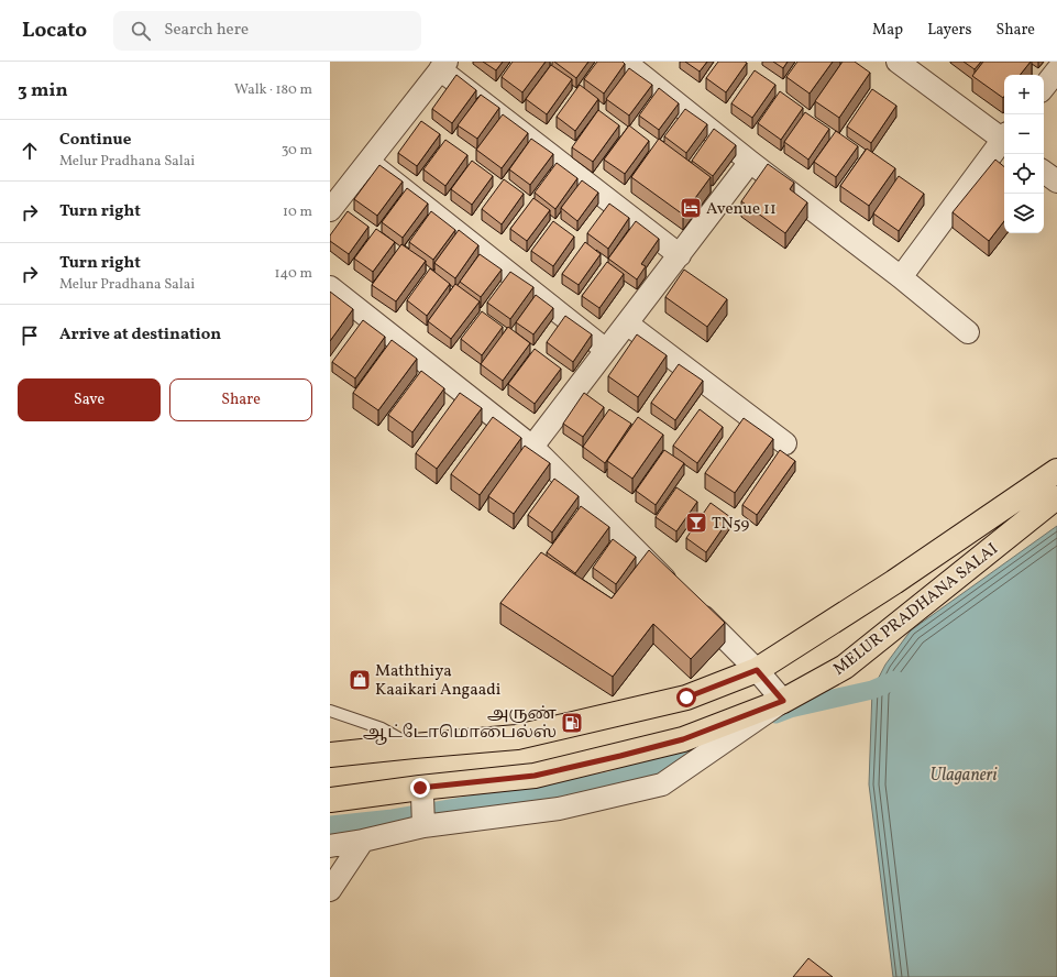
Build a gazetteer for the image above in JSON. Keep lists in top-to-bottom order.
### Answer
{
  "streets": {
    "main road": ["MELUR PRADHANA SALAI"]
  },
  "water": ["Ulaganeri"],
  "places": {
    "hotel": ["Avenue 11"],
    "bar": ["TN59"],
    "shop": ["Maththiya Kaaikari Angaadi"],
    "fuel station": ["அருண் ஆட்டோமொபைல்ஸ்"]
  },
  "page": {
    "header": "Locato",
    "search": "Search here",
    "nav": ["Map", "Layers", "Share"],
    "heading": ["3 min", "Walk · 180 m"],
    "map_buttons": ["+", "−"],
    "list": [
      ["Continue", "Melur Pradhana Salai", "30 m"],
      ["Turn right", "10 m"],
      ["Turn right", "Melur Pradhana Salai", "140 m"],
      "Arrive at destination"
    ],
    "buttons": ["Save", "Share"]
  }
}
